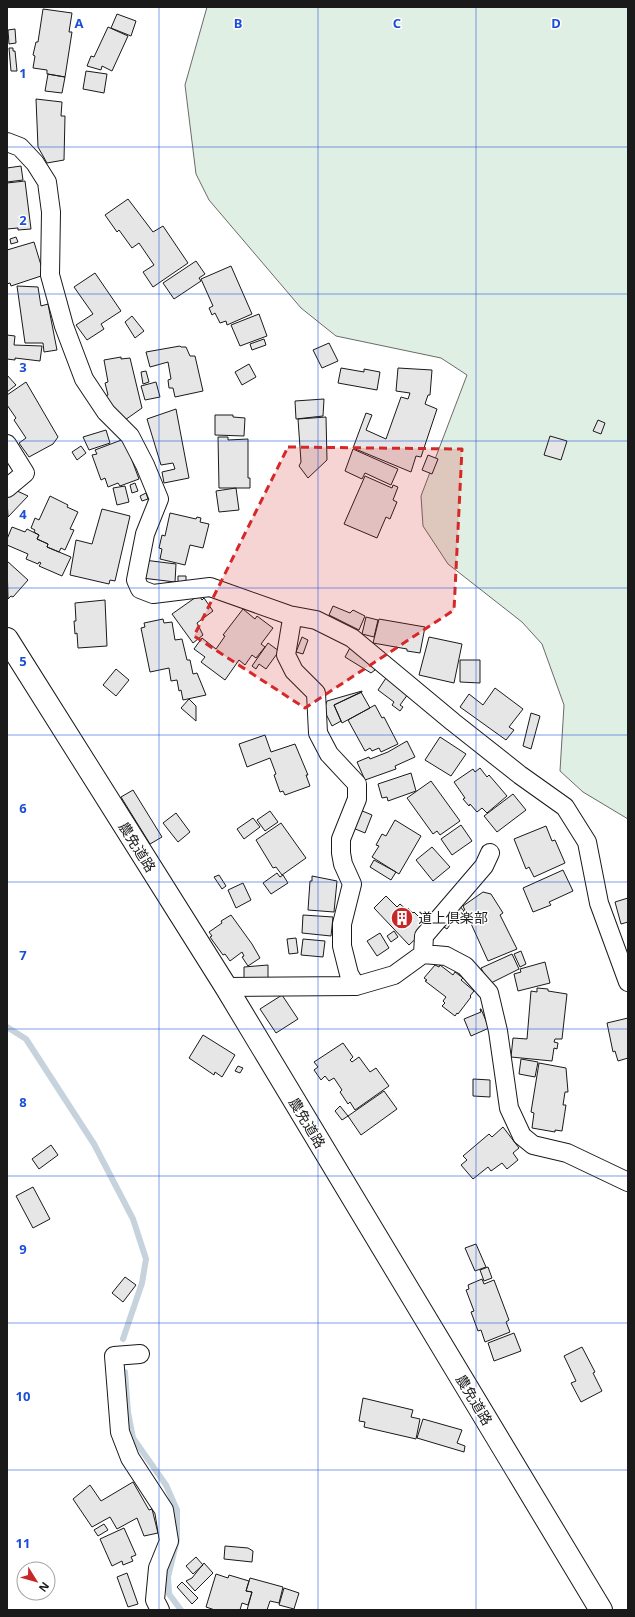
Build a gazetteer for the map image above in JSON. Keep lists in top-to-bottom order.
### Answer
{
  "streets": {
    "street": ["農免道路"]
  },
  "places": {
    "building": ["道上倶楽部"]
  },
  "north": "bottom right",
  "grid": {
    "columns": [
      "A",
      "B",
      "C",
      "D"
    ],
    "rows": [
      "1",
      "2",
      "3",
      "4",
      "5",
      "6",
      "7",
      "8",
      "9",
      "10",
      "11"
    ]
  }
}
